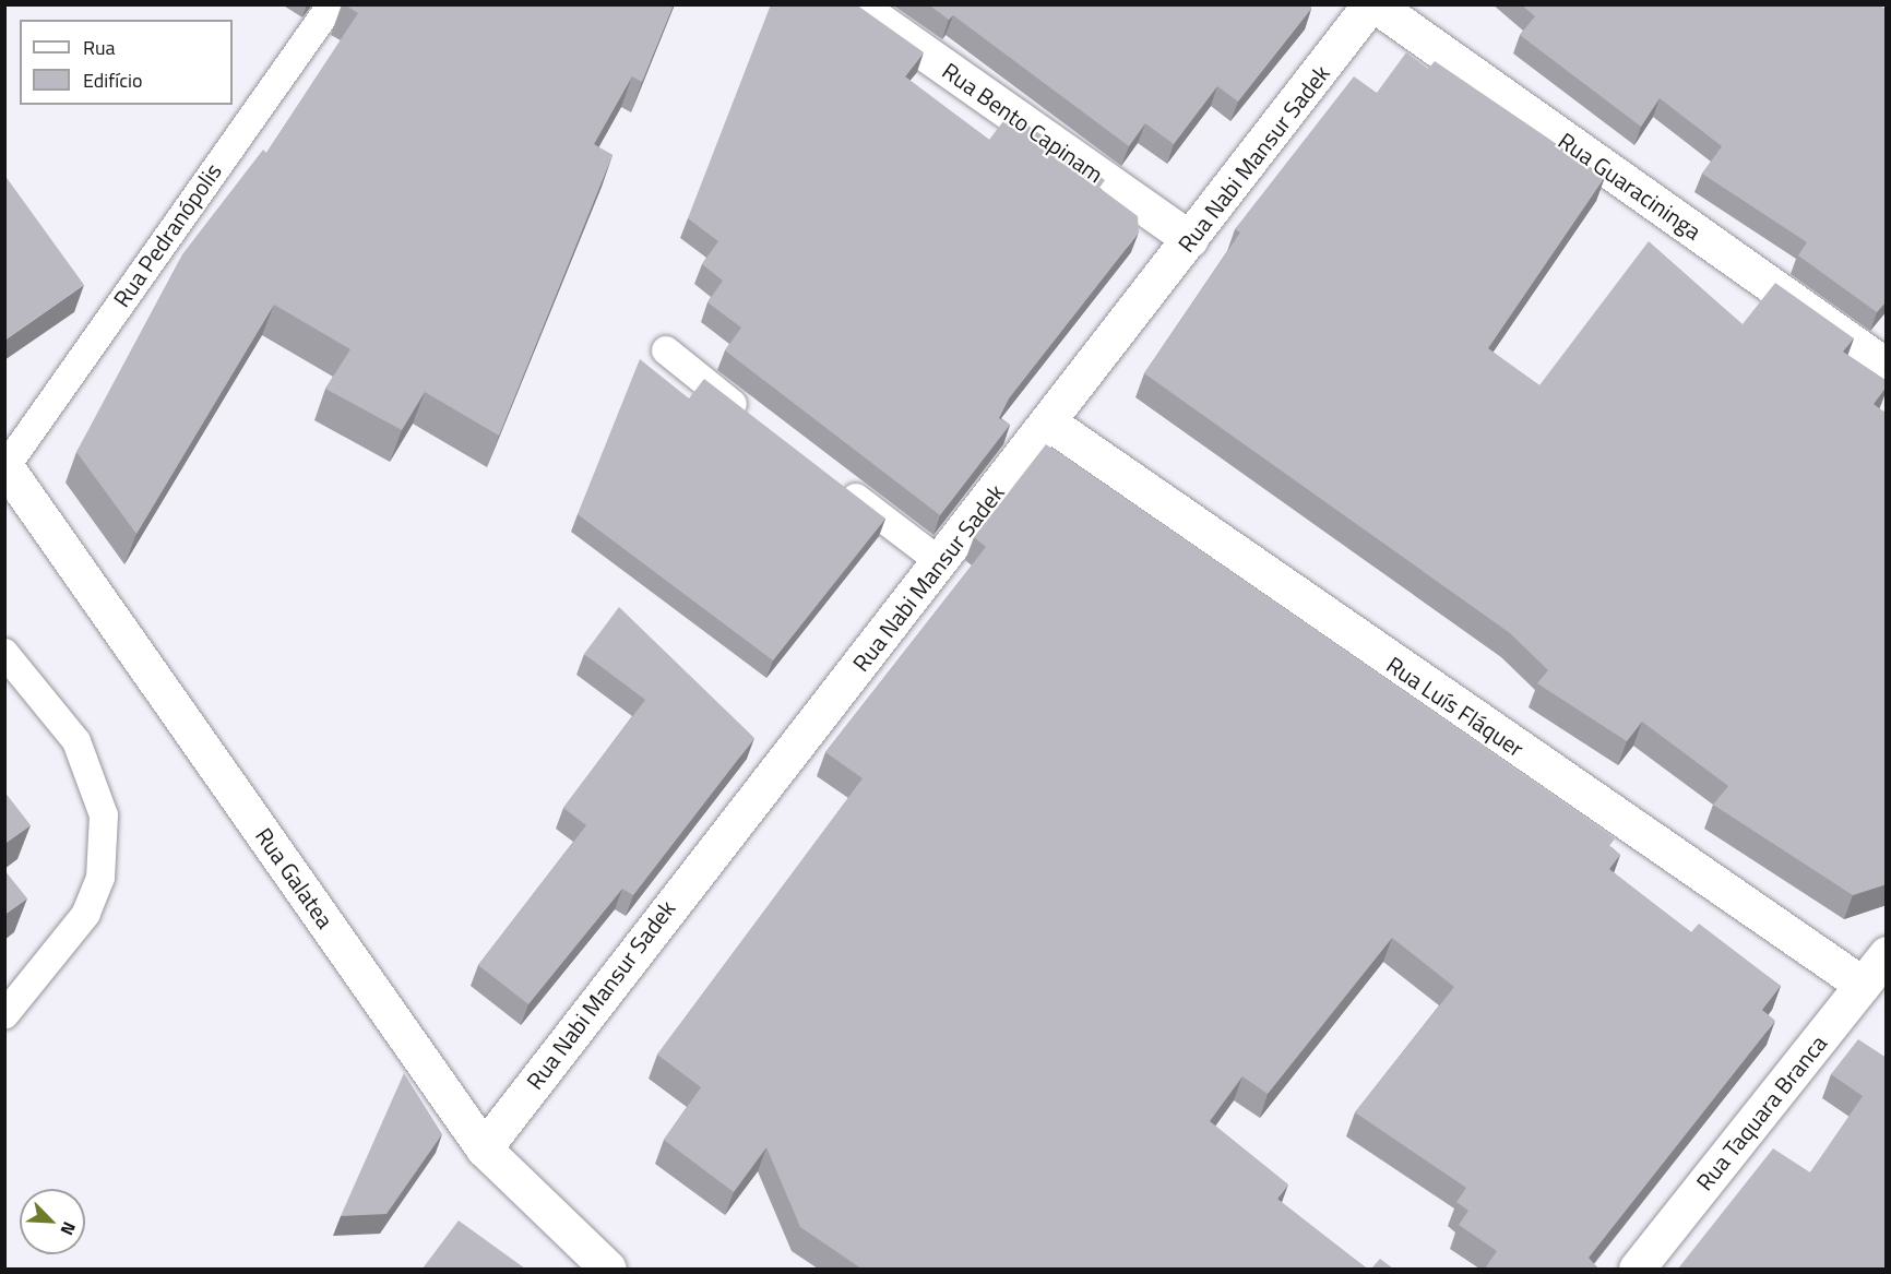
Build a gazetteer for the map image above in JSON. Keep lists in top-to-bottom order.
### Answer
{
  "streets": {
    "street": [
      "Rua Bento Capinam",
      "Rua Nabi Mansur Sadek",
      "Rua Guaracininga",
      "Rua Luís Fláquer",
      "Rua Galatea",
      "Rua Taquara Branca"
    ],
    "lane": ["Rua Pedranópolis"]
  },
  "crossings": [
    ["Rua Bento Capinam", "Rua Nabi Mansur Sadek"],
    ["Rua Nabi Mansur Sadek", "Rua Guaracininga"],
    ["Rua Nabi Mansur Sadek", "Rua Luís Fláquer"],
    ["Rua Nabi Mansur Sadek", "Rua Galatea"],
    ["Rua Pedranópolis", "Rua Galatea"],
    ["Rua Luís Fláquer", "Rua Taquara Branca"]
  ],
  "legend": ["Rua", "Edifício"],
  "north": "bottom right"
}
